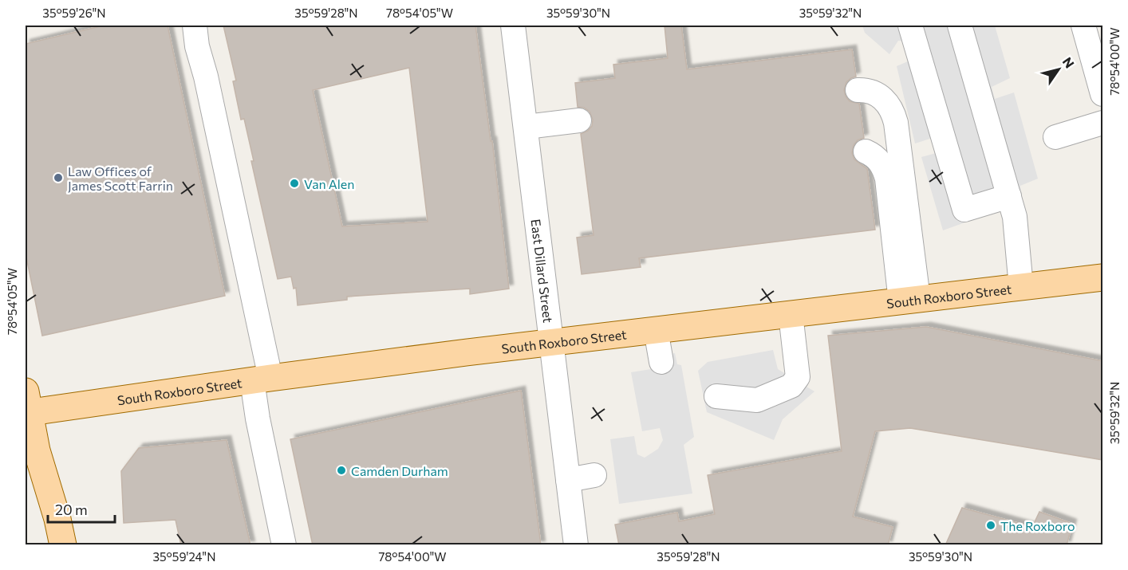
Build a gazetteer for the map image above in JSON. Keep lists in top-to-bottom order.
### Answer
{
  "streets": {
    "main road": ["South Roxboro Street"],
    "street": ["East Dillard Street"]
  },
  "crossings": [
    ["East Dillard Street", "South Roxboro Street"]
  ],
  "places": [
    "Law Offices of James Scott Farrin",
    "Van Alen",
    "Camden Durham",
    "The Roxboro"
  ],
  "scale_bar": "20 m",
  "north": "top right",
  "coordinates": [
    "35°59'26\"N",
    "35°59'28\"N",
    "78°54'05\"W",
    "35°59'30\"N",
    "35°59'32\"N",
    "78°54'00\"W",
    "35°59'24\"N"
  ]
}
